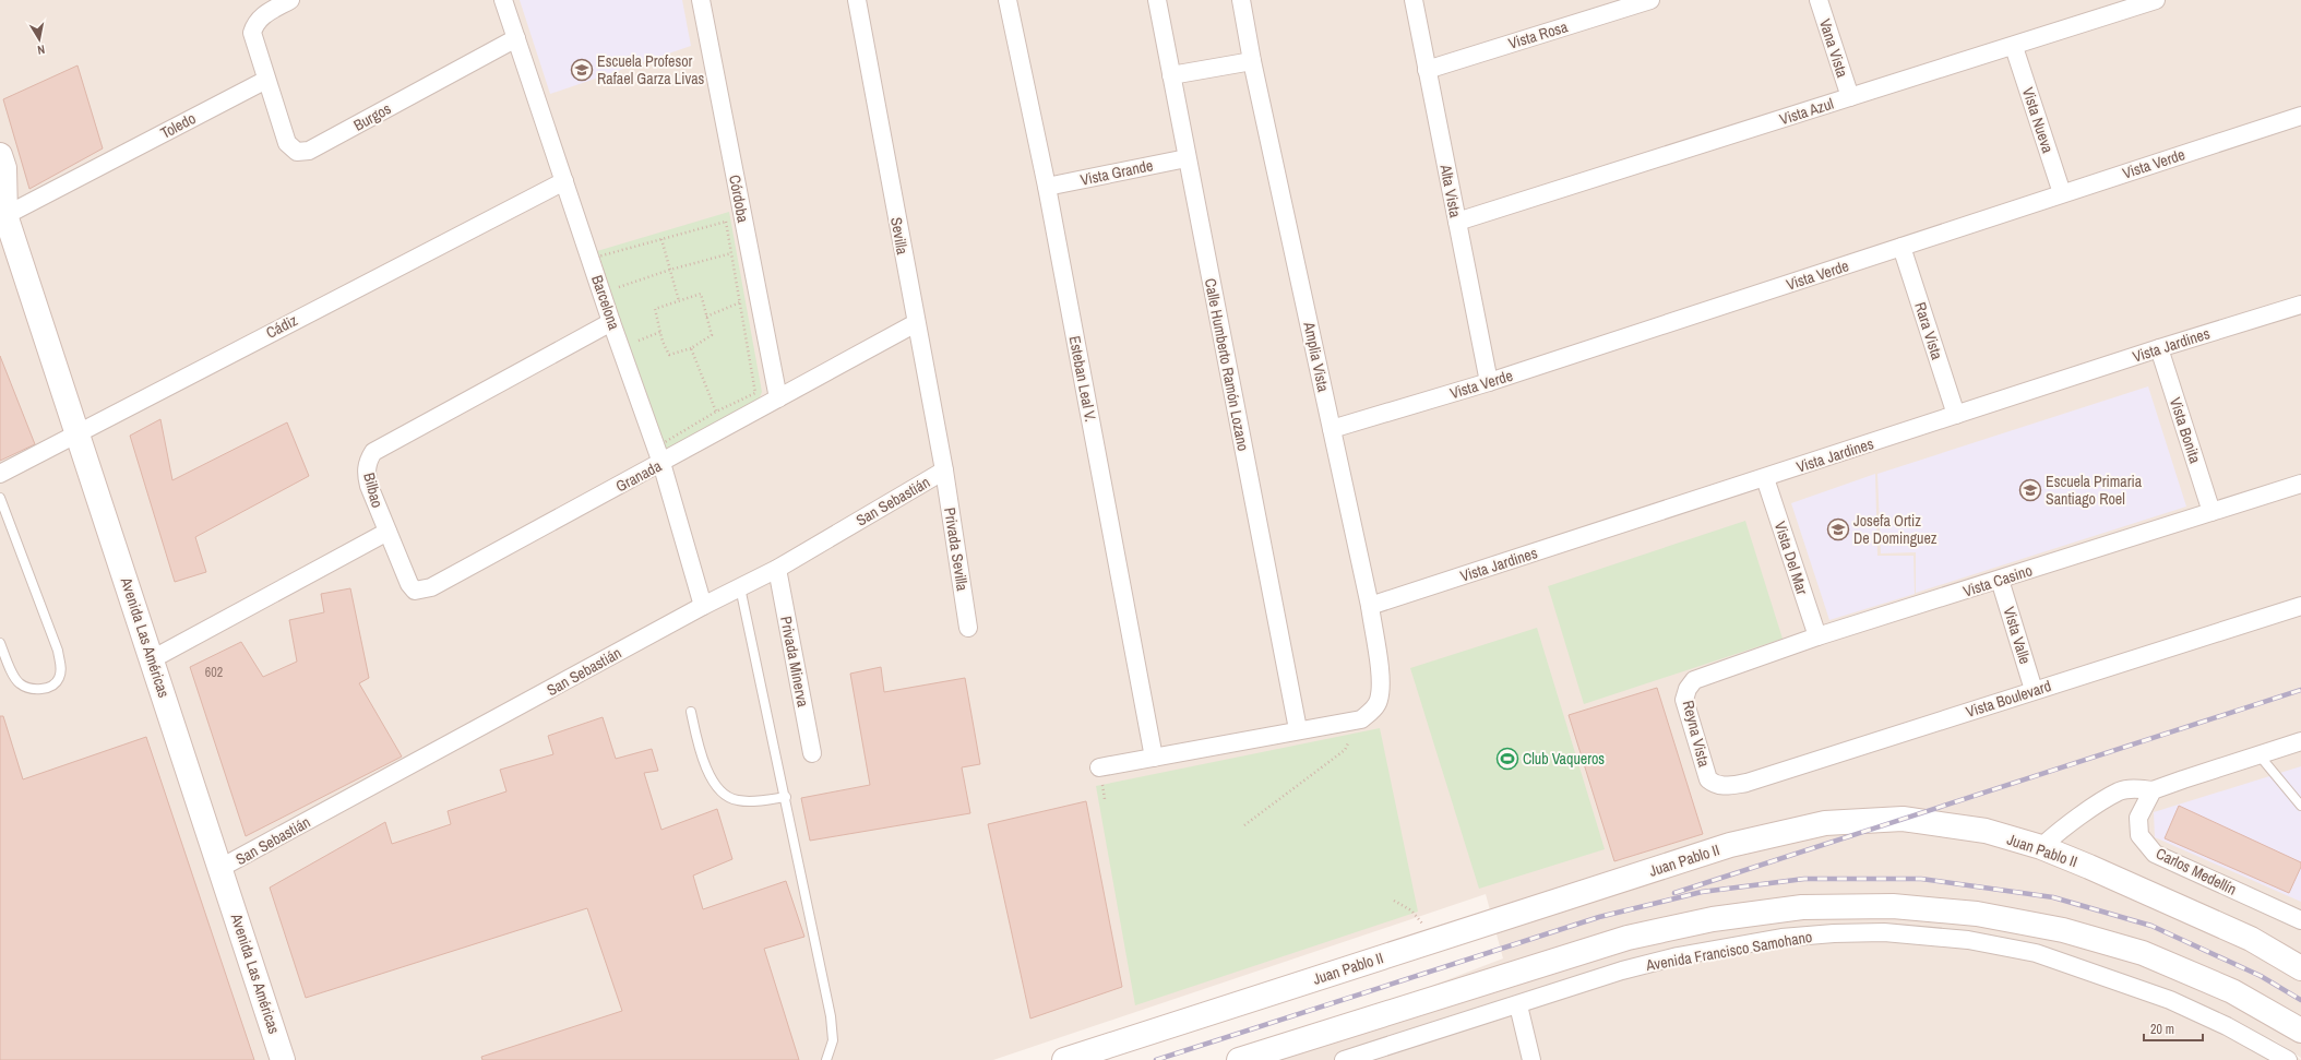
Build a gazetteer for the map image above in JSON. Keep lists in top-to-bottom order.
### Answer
{
  "streets": {
    "main road": ["Avenida Las Américas", "Juan Pablo II"],
    "street": [
      "Vista Rosa",
      "Vana Vista",
      "Vista Azul",
      "Burgos",
      "Vista Nueva",
      "Toledo",
      "Vista Verde",
      "Vista Grande",
      "Alta Vista",
      "Córdoba",
      "Sevilla",
      "Barcelona",
      "Cádiz",
      "Rara Vista",
      "Vista Jardines",
      "Amplia Vista",
      "Calle Humberto Ramón Lozano",
      "Esteban Leal V.",
      "Vista Bonita",
      "Granada",
      "Bilbao",
      "San Sebastián",
      "Privada Sevilla",
      "Vista Del Mar",
      "Vista Casino",
      "Vista Valle",
      "Privada Minerva",
      "Vista Boulevard",
      "Reyna Vista",
      "Carlos Medellín",
      "Avenida Francisco Samohano"
    ]
  },
  "crossings": [
    ["Vista Rosa", "Alta Vista"],
    ["Vana Vista", "Vista Azul"],
    ["Vista Azul", "Vista Nueva"],
    ["Vista Azul", "Alta Vista"],
    ["Burgos", "Toledo"],
    ["Burgos", "Barcelona"],
    ["Vista Nueva", "Vista Verde"],
    ["Toledo", "Avenida Las Américas"],
    ["Vista Verde", "Alta Vista"],
    ["Vista Verde", "Rara Vista"],
    ["Vista Verde", "Amplia Vista"],
    ["Vista Grande", "Calle Humberto Ramón Lozano"],
    ["Vista Grande", "Esteban Leal V."],
    ["Córdoba", "Granada"],
    ["Sevilla", "Granada"],
    ["Sevilla", "San Sebastián"],
    ["Sevilla", "Privada Sevilla"],
    ["Barcelona", "Cádiz"],
    ["Barcelona", "Granada"],
    ["Barcelona", "Bilbao"],
    ["Barcelona", "San Sebastián"],
    ["Cádiz", "Avenida Las Américas"],
    ["Rara Vista", "Vista Jardines"],
    ["Vista Jardines", "Amplia Vista"],
    ["Vista Jardines", "Vista Bonita"],
    ["Vista Jardines", "Vista Del Mar"],
    ["Vista Bonita", "Vista Casino"],
    ["Granada", "Bilbao"],
    ["San Sebastián", "Privada Sevilla"],
    ["San Sebastián", "Avenida Las Américas"],
    ["San Sebastián", "Privada Minerva"],
    ["Vista Del Mar", "Vista Casino"],
    ["Vista Casino", "Vista Valle"],
    ["Vista Casino", "Reyna Vista"],
    ["Vista Valle", "Vista Boulevard"],
    ["Vista Boulevard", "Reyna Vista"]
  ],
  "places": {
    "school or university": ["Escuela Profesor Rafael Garza Livas", "Escuela Primaria Santiago Roel", "Josefa Ortiz De Dominguez"],
    "sports": ["Club Vaqueros"]
  },
  "house_numbers": ["602"],
  "scale_bar": "20 m",
  "north": "bottom"
}
